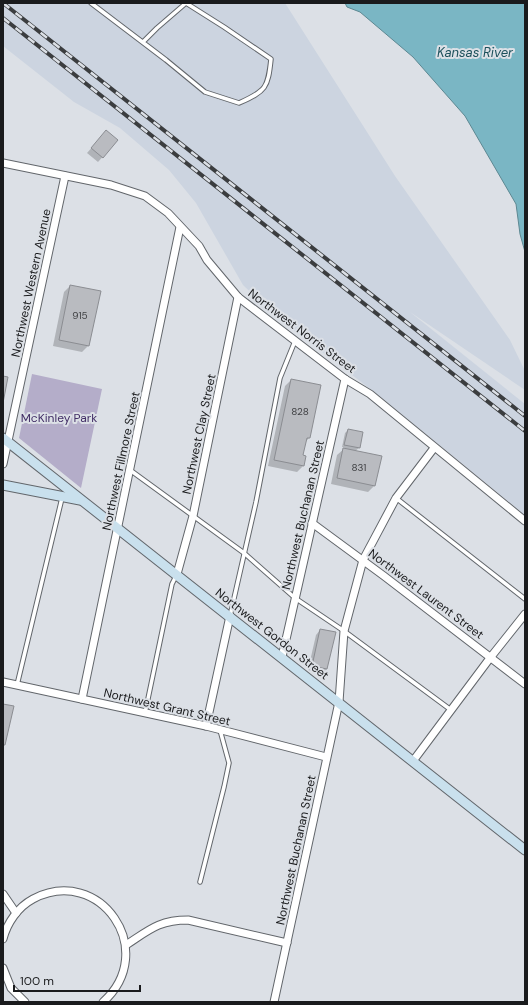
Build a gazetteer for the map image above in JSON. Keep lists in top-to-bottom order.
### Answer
{
  "streets": {
    "main road": ["Northwest Gordon Street"],
    "street": [
      "Northwest Western Avenue",
      "Northwest Norris Street",
      "Northwest Clay Street",
      "Northwest Fillmore Street",
      "Northwest Buchanan Street",
      "Northwest Laurent Street",
      "Northwest Grant Street"
    ]
  },
  "crossings": [
    ["Northwest Western Avenue", "Northwest Norris Street"],
    ["Northwest Western Avenue", "Northwest Gordon Street"],
    ["Northwest Norris Street", "Northwest Clay Street"],
    ["Northwest Norris Street", "Northwest Fillmore Street"],
    ["Northwest Norris Street", "Northwest Buchanan Street"],
    ["Northwest Clay Street", "Northwest Gordon Street"],
    ["Northwest Fillmore Street", "Northwest Gordon Street"],
    ["Northwest Fillmore Street", "Northwest Grant Street"],
    ["Northwest Buchanan Street", "Northwest Laurent Street"],
    ["Northwest Buchanan Street", "Northwest Gordon Street"],
    ["Northwest Buchanan Street", "Northwest Grant Street"]
  ],
  "water": ["Kansas River"],
  "parks": ["McKinley Park"],
  "house_numbers": ["915", "828", "831"],
  "scale_bar": "100 m"
}
